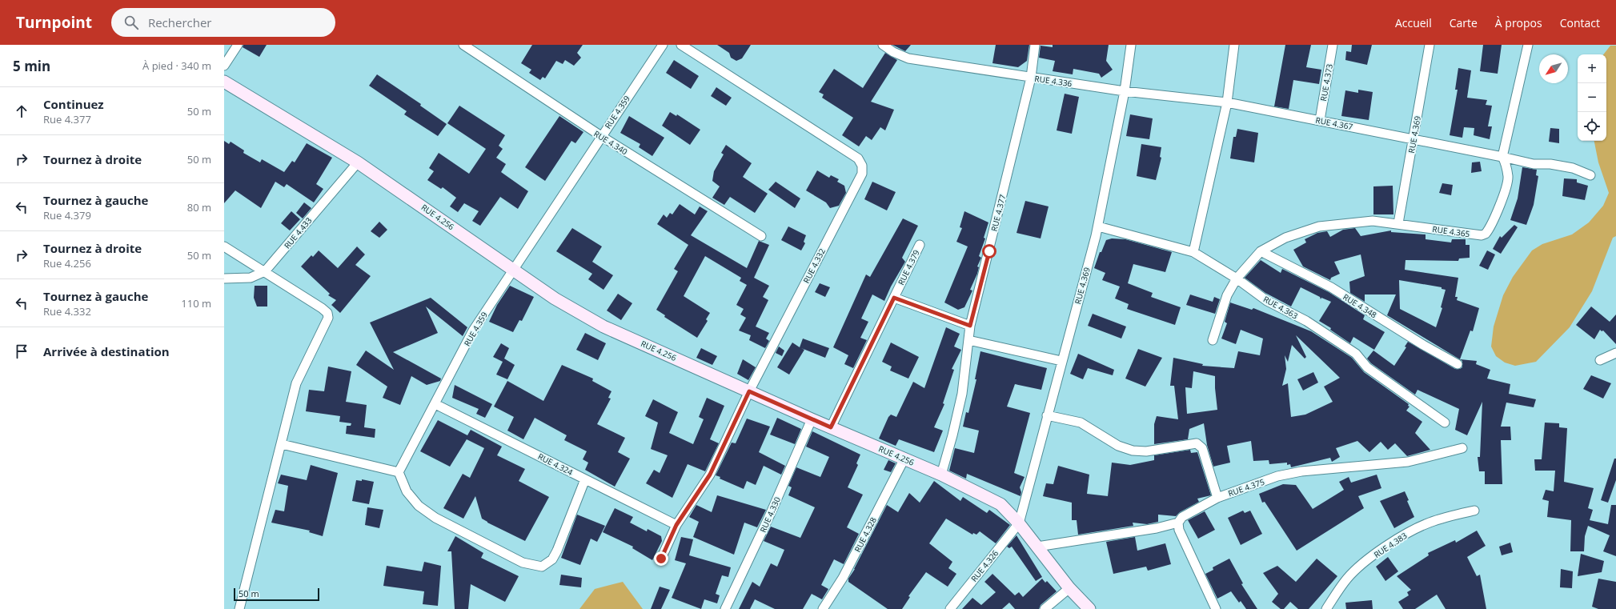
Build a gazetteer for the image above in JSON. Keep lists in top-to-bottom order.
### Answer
{
  "streets": {
    "street": [
      "RUE 4.336",
      "RUE 4.373",
      "RUE 4.359",
      "RUE 4.367",
      "RUE 4.369",
      "RUE 4.340",
      "RUE 4.377",
      "RUE 4.256",
      "RUE 4.365",
      "RUE 4.433",
      "RUE 4.332",
      "RUE 4.379",
      "RUE 4.348",
      "RUE 4.363",
      "RUE 4.324",
      "RUE 4.375",
      "RUE 4.330",
      "RUE 4.328",
      "RUE 4.383",
      "RUE 4.326"
    ]
  },
  "crossings": [
    ["RUE 4.336", "RUE 4.367"],
    ["RUE 4.336", "RUE 4.369"],
    ["RUE 4.336", "RUE 4.377"],
    ["RUE 4.373", "RUE 4.367"],
    ["RUE 4.359", "RUE 4.340"],
    ["RUE 4.359", "RUE 4.256"],
    ["RUE 4.359", "RUE 4.324"],
    ["RUE 4.367", "RUE 4.369"],
    ["RUE 4.367", "RUE 4.365"],
    ["RUE 4.369", "RUE 4.256"],
    ["RUE 4.369", "RUE 4.365"],
    ["RUE 4.369", "RUE 4.363"],
    ["RUE 4.369", "RUE 4.326"],
    ["RUE 4.377", "RUE 4.256"],
    ["RUE 4.256", "RUE 4.433"],
    ["RUE 4.256", "RUE 4.332"],
    ["RUE 4.256", "RUE 4.379"],
    ["RUE 4.256", "RUE 4.375"],
    ["RUE 4.256", "RUE 4.330"],
    ["RUE 4.256", "RUE 4.328"],
    ["RUE 4.256", "RUE 4.326"],
    ["RUE 4.365", "RUE 4.348"],
    ["RUE 4.365", "RUE 4.363"],
    ["RUE 4.332", "RUE 4.324"]
  ],
  "scale_bar": "50 m",
  "north": "bottom left",
  "page": {
    "header": "Turnpoint",
    "search": "Rechercher",
    "nav": [
      "Accueil",
      "Carte",
      "À propos",
      "Contact"
    ],
    "heading": ["5 min", "À pied · 340 m"],
    "map_buttons": ["+", "−"],
    "list": [
      ["Continuez", "Rue 4.377", "50 m"],
      ["Tournez à droite", "50 m"],
      ["Tournez à gauche", "Rue 4.379", "80 m"],
      ["Tournez à droite", "Rue 4.256", "50 m"],
      ["Tournez à gauche", "Rue 4.332", "110 m"],
      "Arrivée à destination"
    ],
    "scale": "50 m"
  }
}
